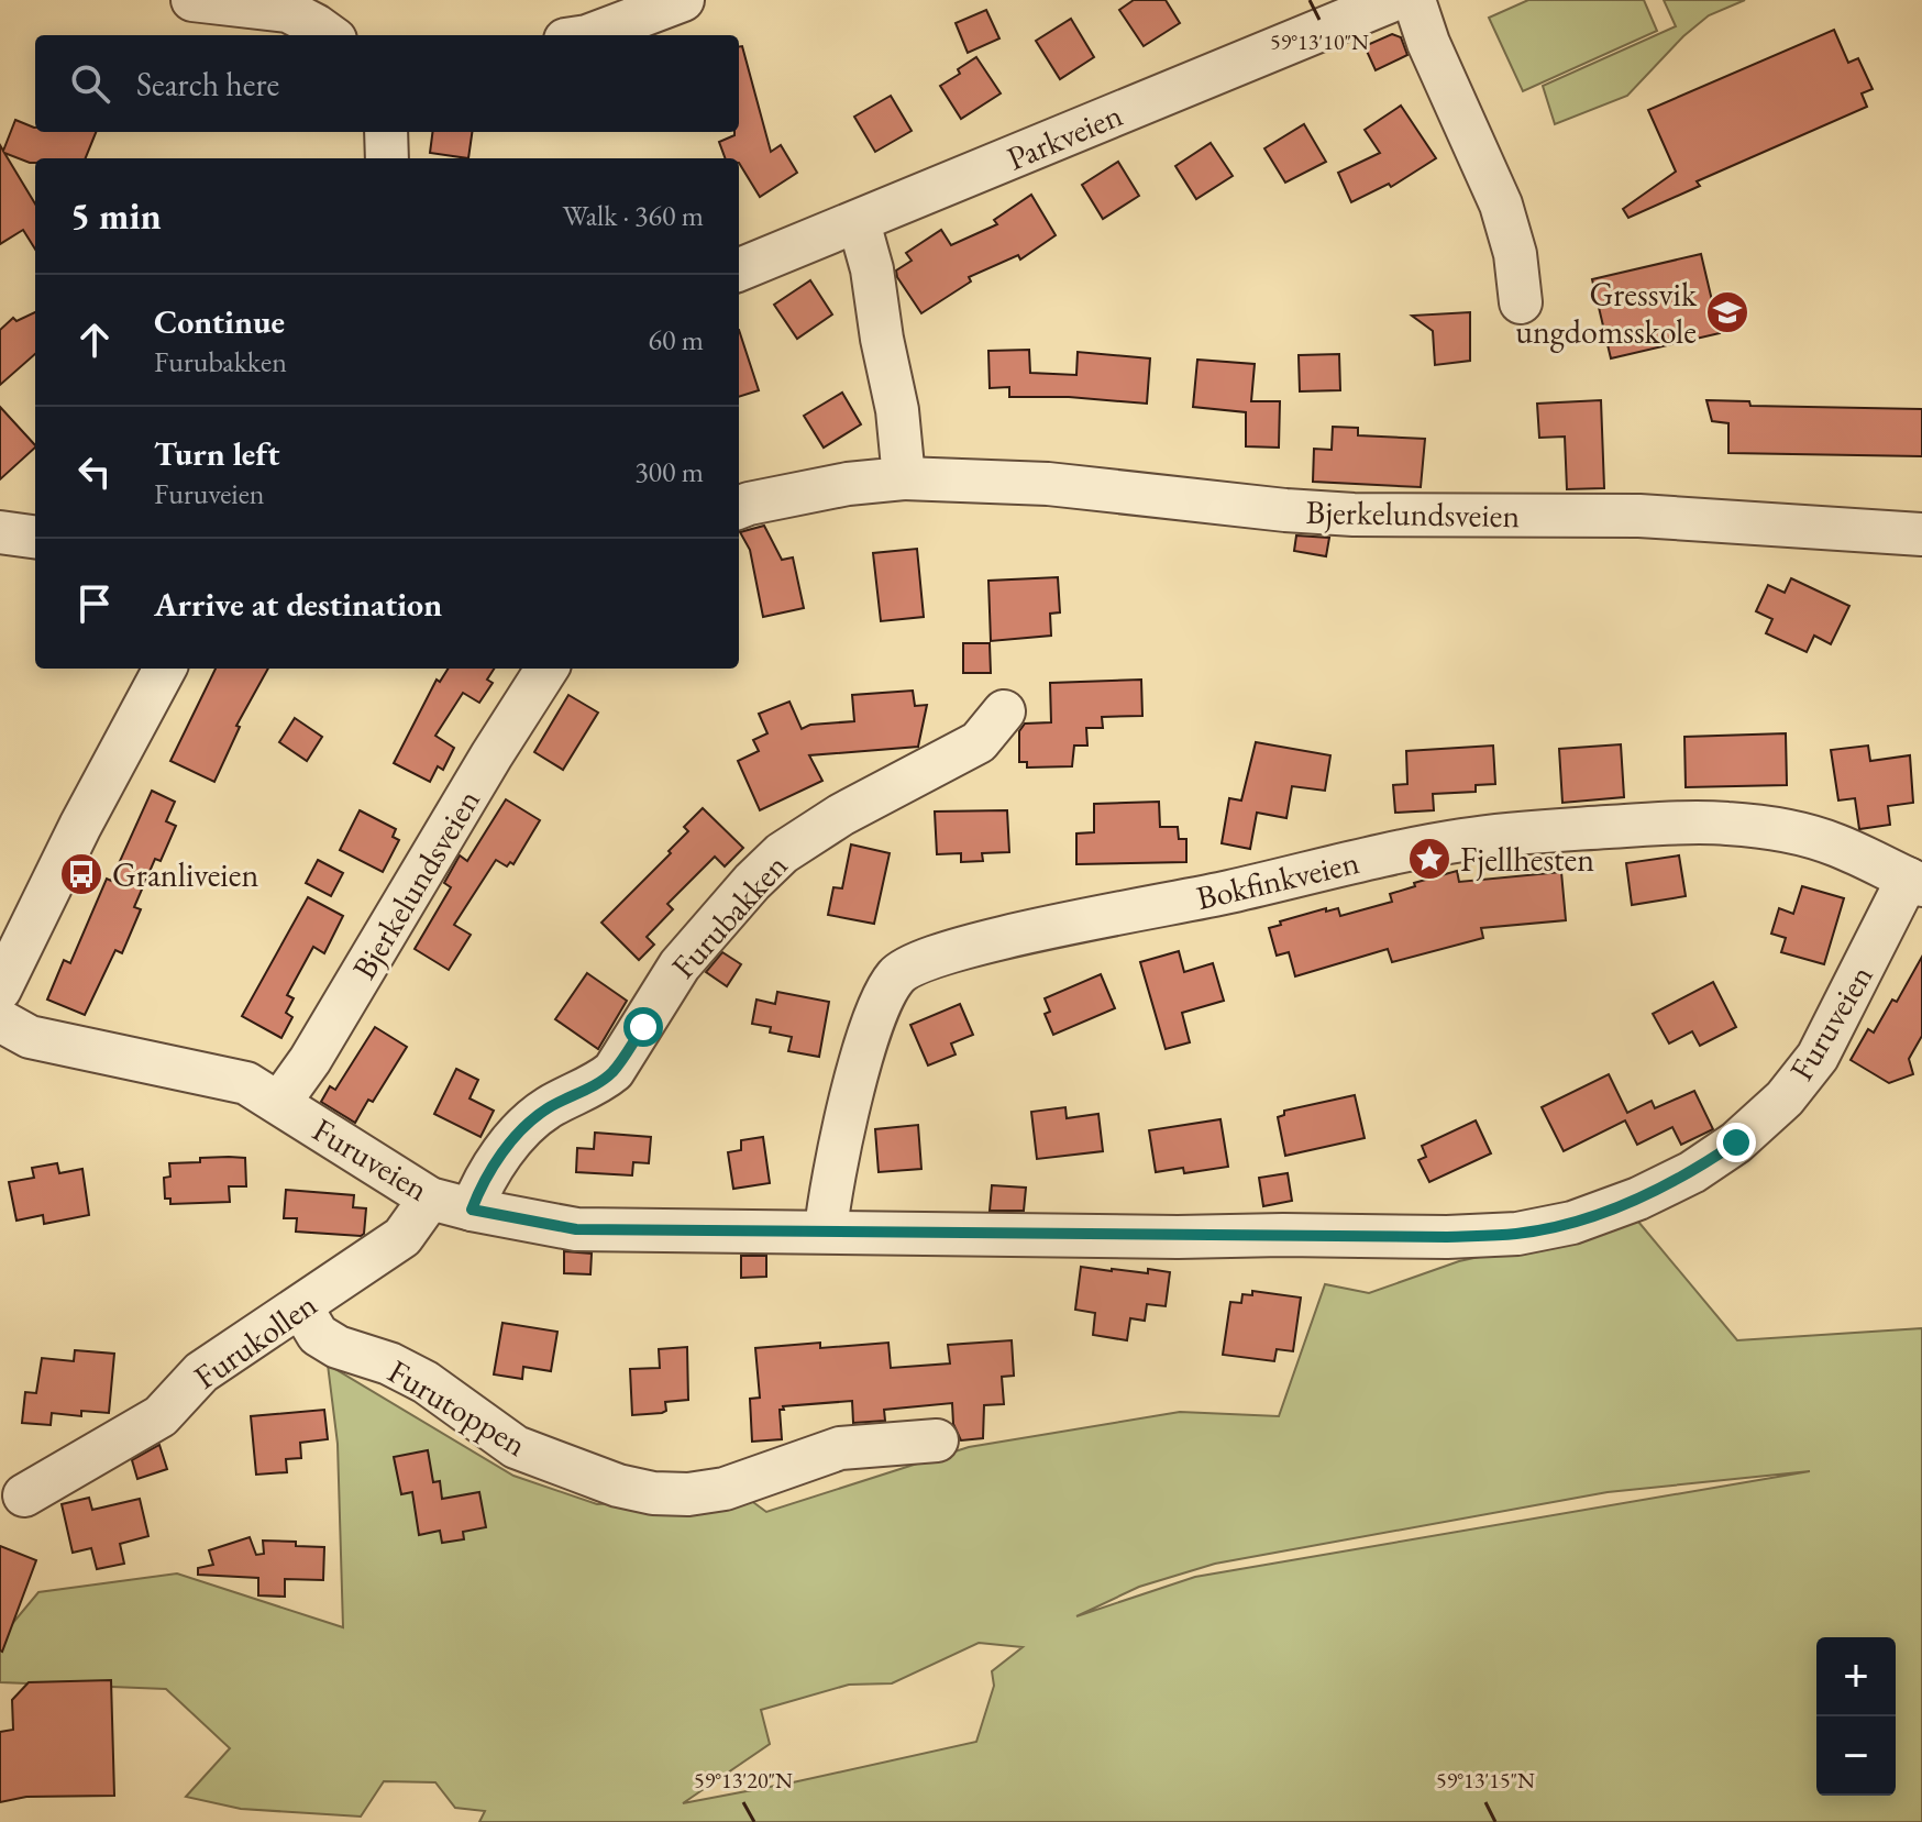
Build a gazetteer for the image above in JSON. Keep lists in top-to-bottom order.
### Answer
{
  "streets": {
    "street": [
      "Parkveien",
      "Bjerkelundsveien",
      "Bokfinkveien",
      "Furubakken",
      "Furuveien",
      "Furukollen",
      "Furutoppen"
    ]
  },
  "crossings": [
    ["Bjerkelundsveien", "Furuveien"],
    ["Bokfinkveien", "Furuveien"],
    ["Furubakken", "Furuveien"],
    ["Furuveien", "Furukollen"],
    ["Furukollen", "Furutoppen"]
  ],
  "places": {
    "school or university": ["Gressvik ungdomsskole"],
    "place": ["Fjellhesten"],
    "bus stop": ["Granliveien"]
  },
  "page": {
    "search": "Search here",
    "heading": ["5 min", "Walk · 360 m"],
    "list": [
      ["Continue", "Furubakken", "60 m"],
      ["Turn left", "Furuveien", "300 m"],
      "Arrive at destination"
    ],
    "map_buttons": ["+", "−"]
  },
  "coordinates": ["59°13'10\"N", "59°13'20\"N", "59°13'15\"N"]
}
